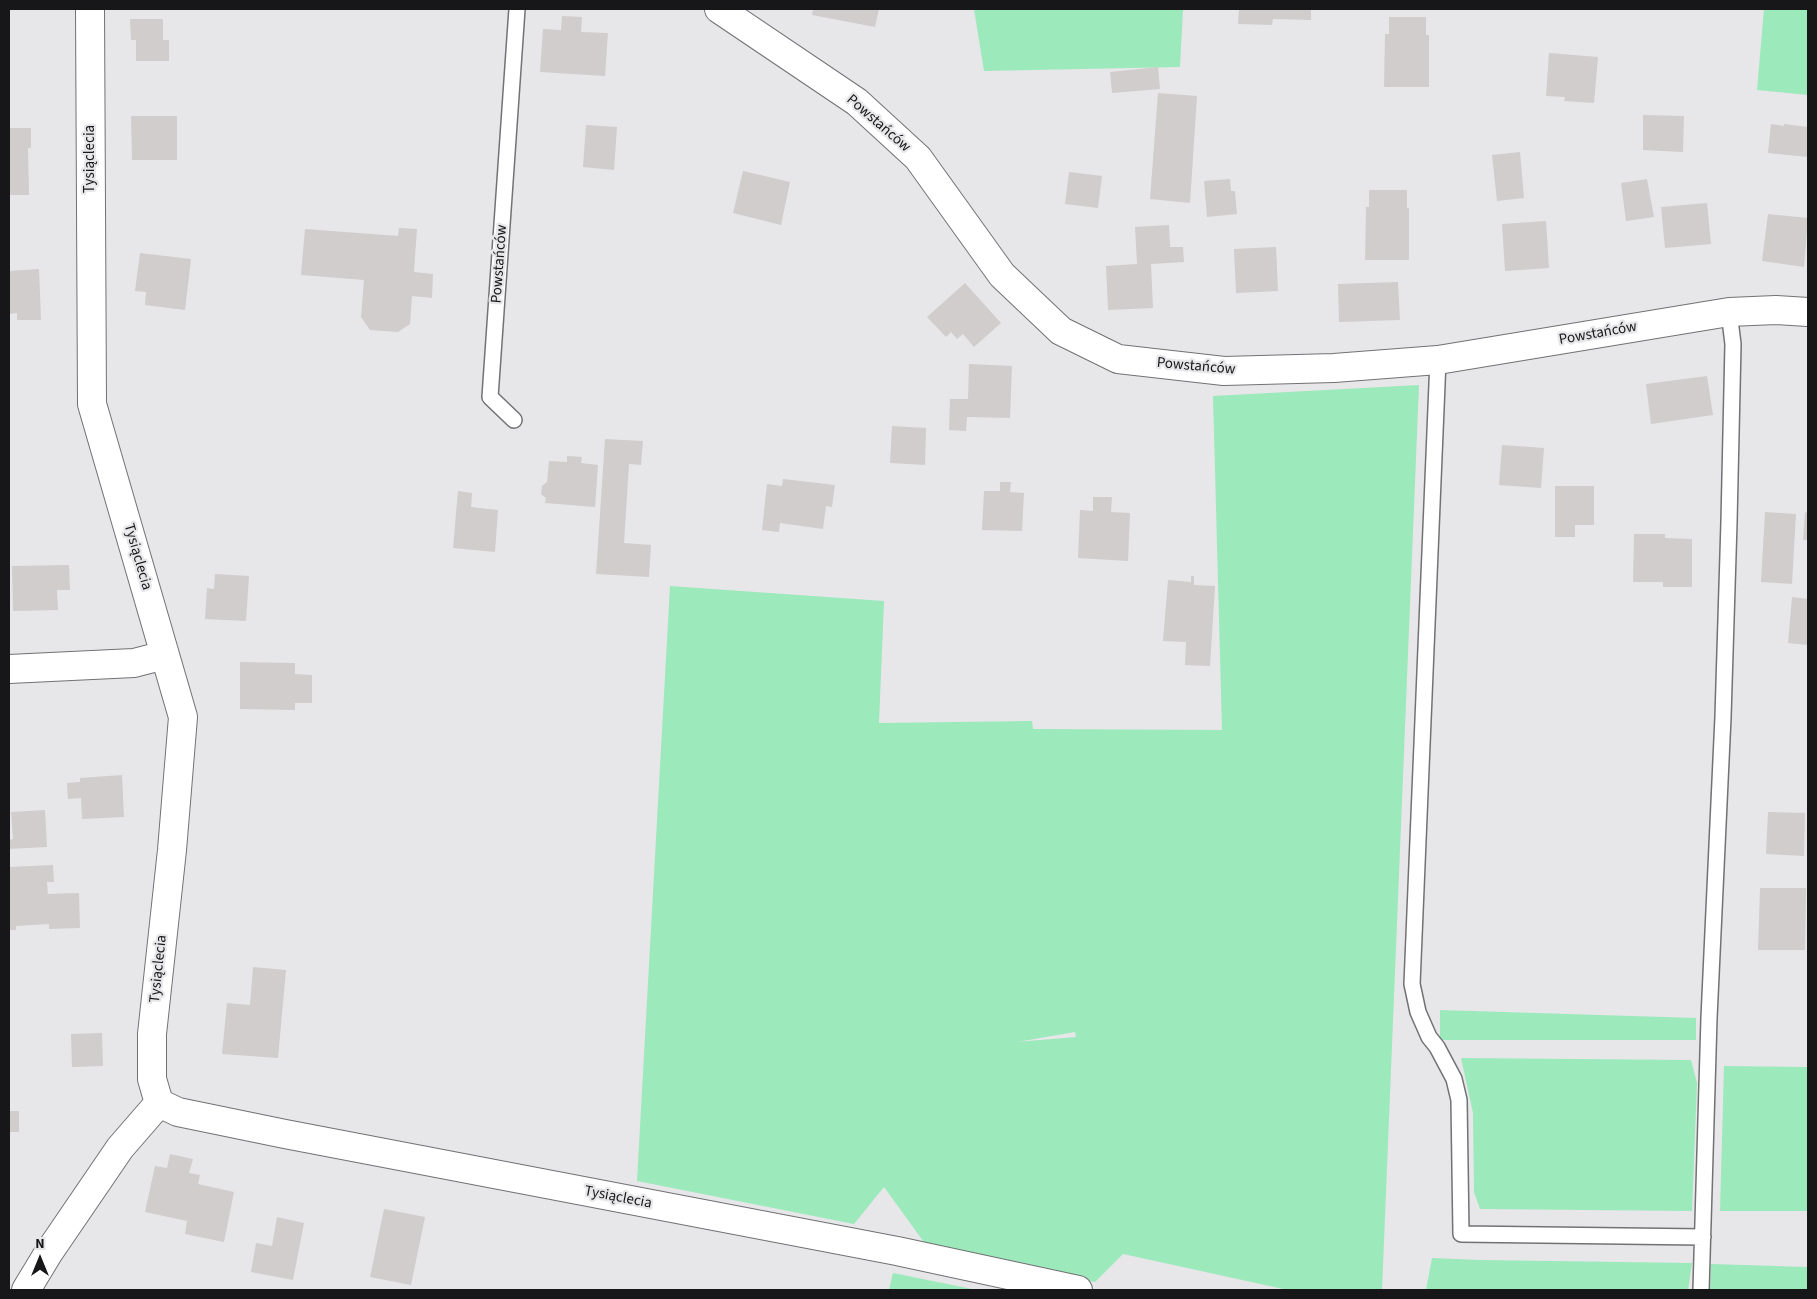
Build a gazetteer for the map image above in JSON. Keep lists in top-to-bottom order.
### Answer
{
  "streets": {
    "street": ["Powstańców", "Tysiąclecia"]
  },
  "north": "top"
}
